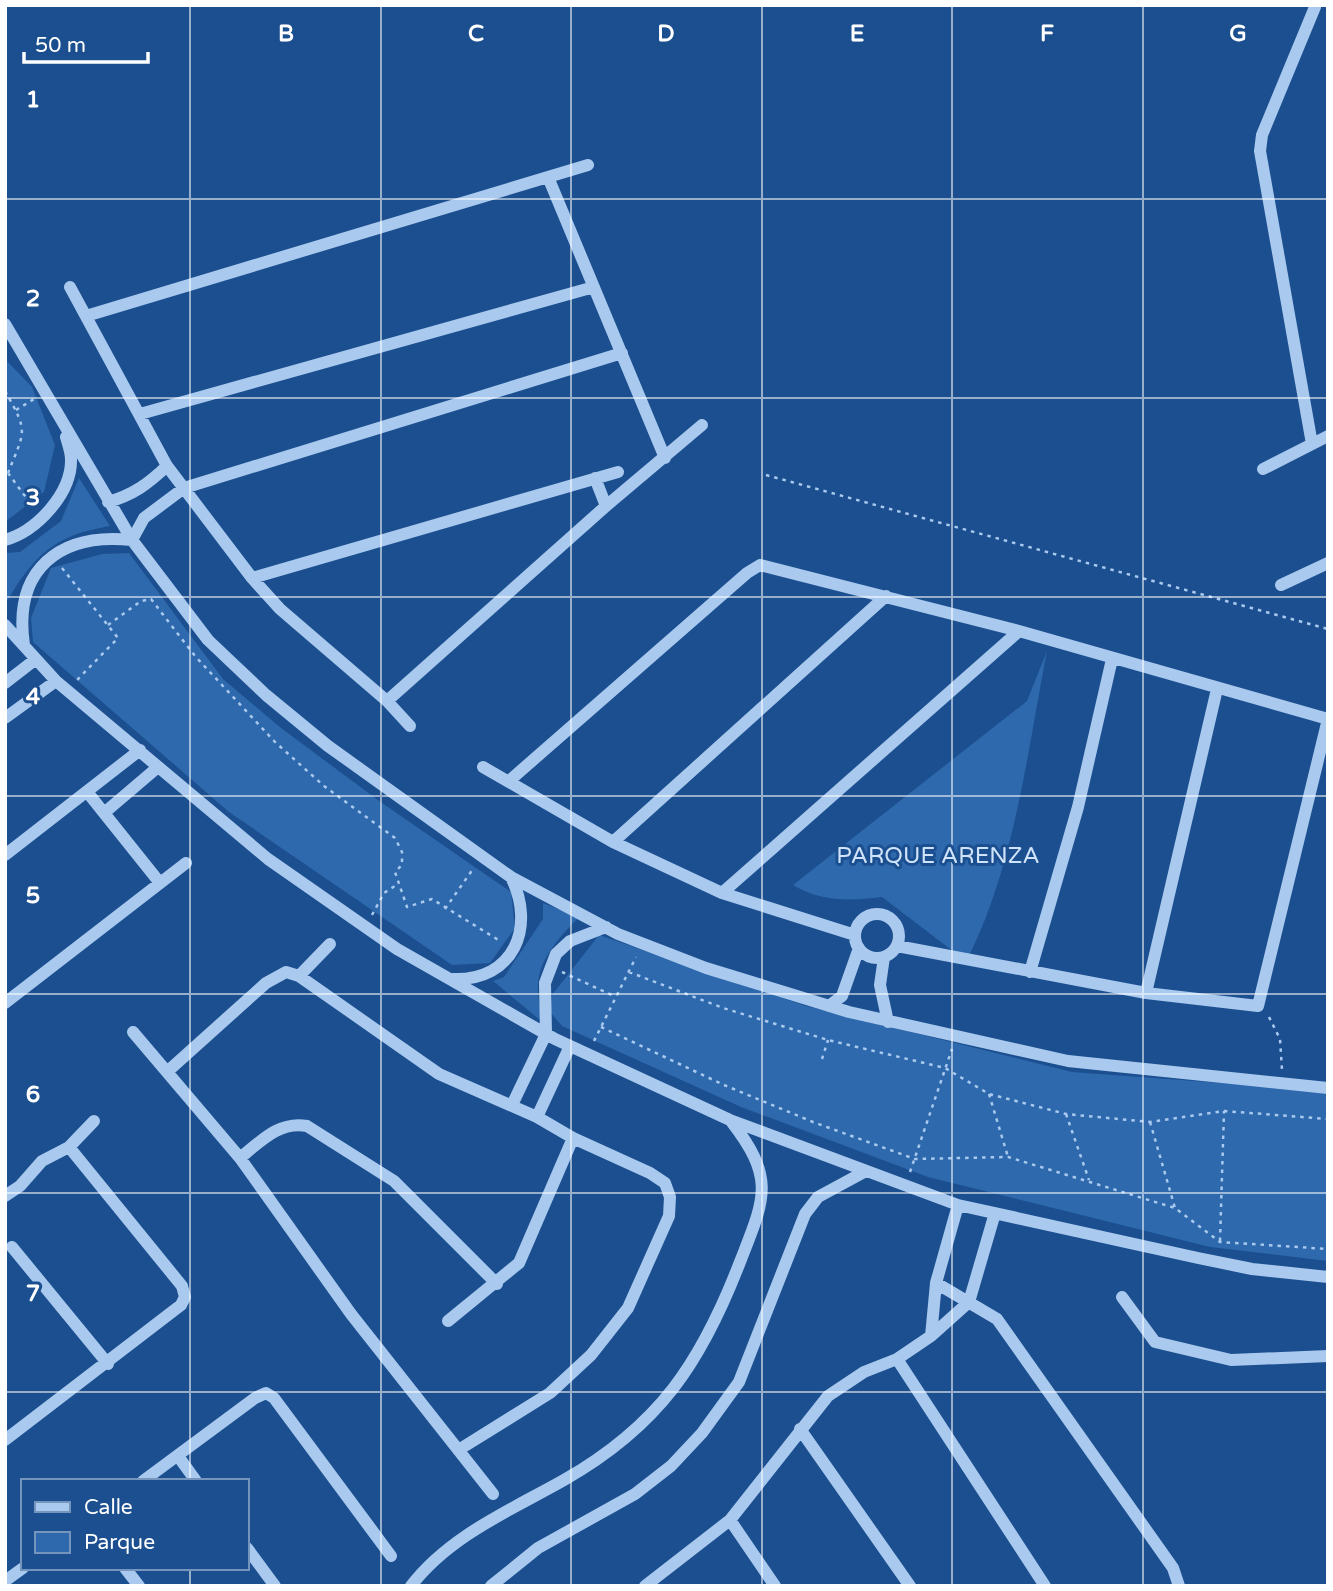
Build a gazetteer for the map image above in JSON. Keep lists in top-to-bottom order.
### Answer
{
  "parks": ["PARQUE ARENZA"],
  "legend": ["Calle", "Parque"],
  "scale_bar": "50 m",
  "grid": {
    "columns": [
      "B",
      "C",
      "D",
      "E",
      "F",
      "G"
    ],
    "rows": [
      "1",
      "2",
      "3",
      "4",
      "5",
      "6",
      "7"
    ]
  }
}
